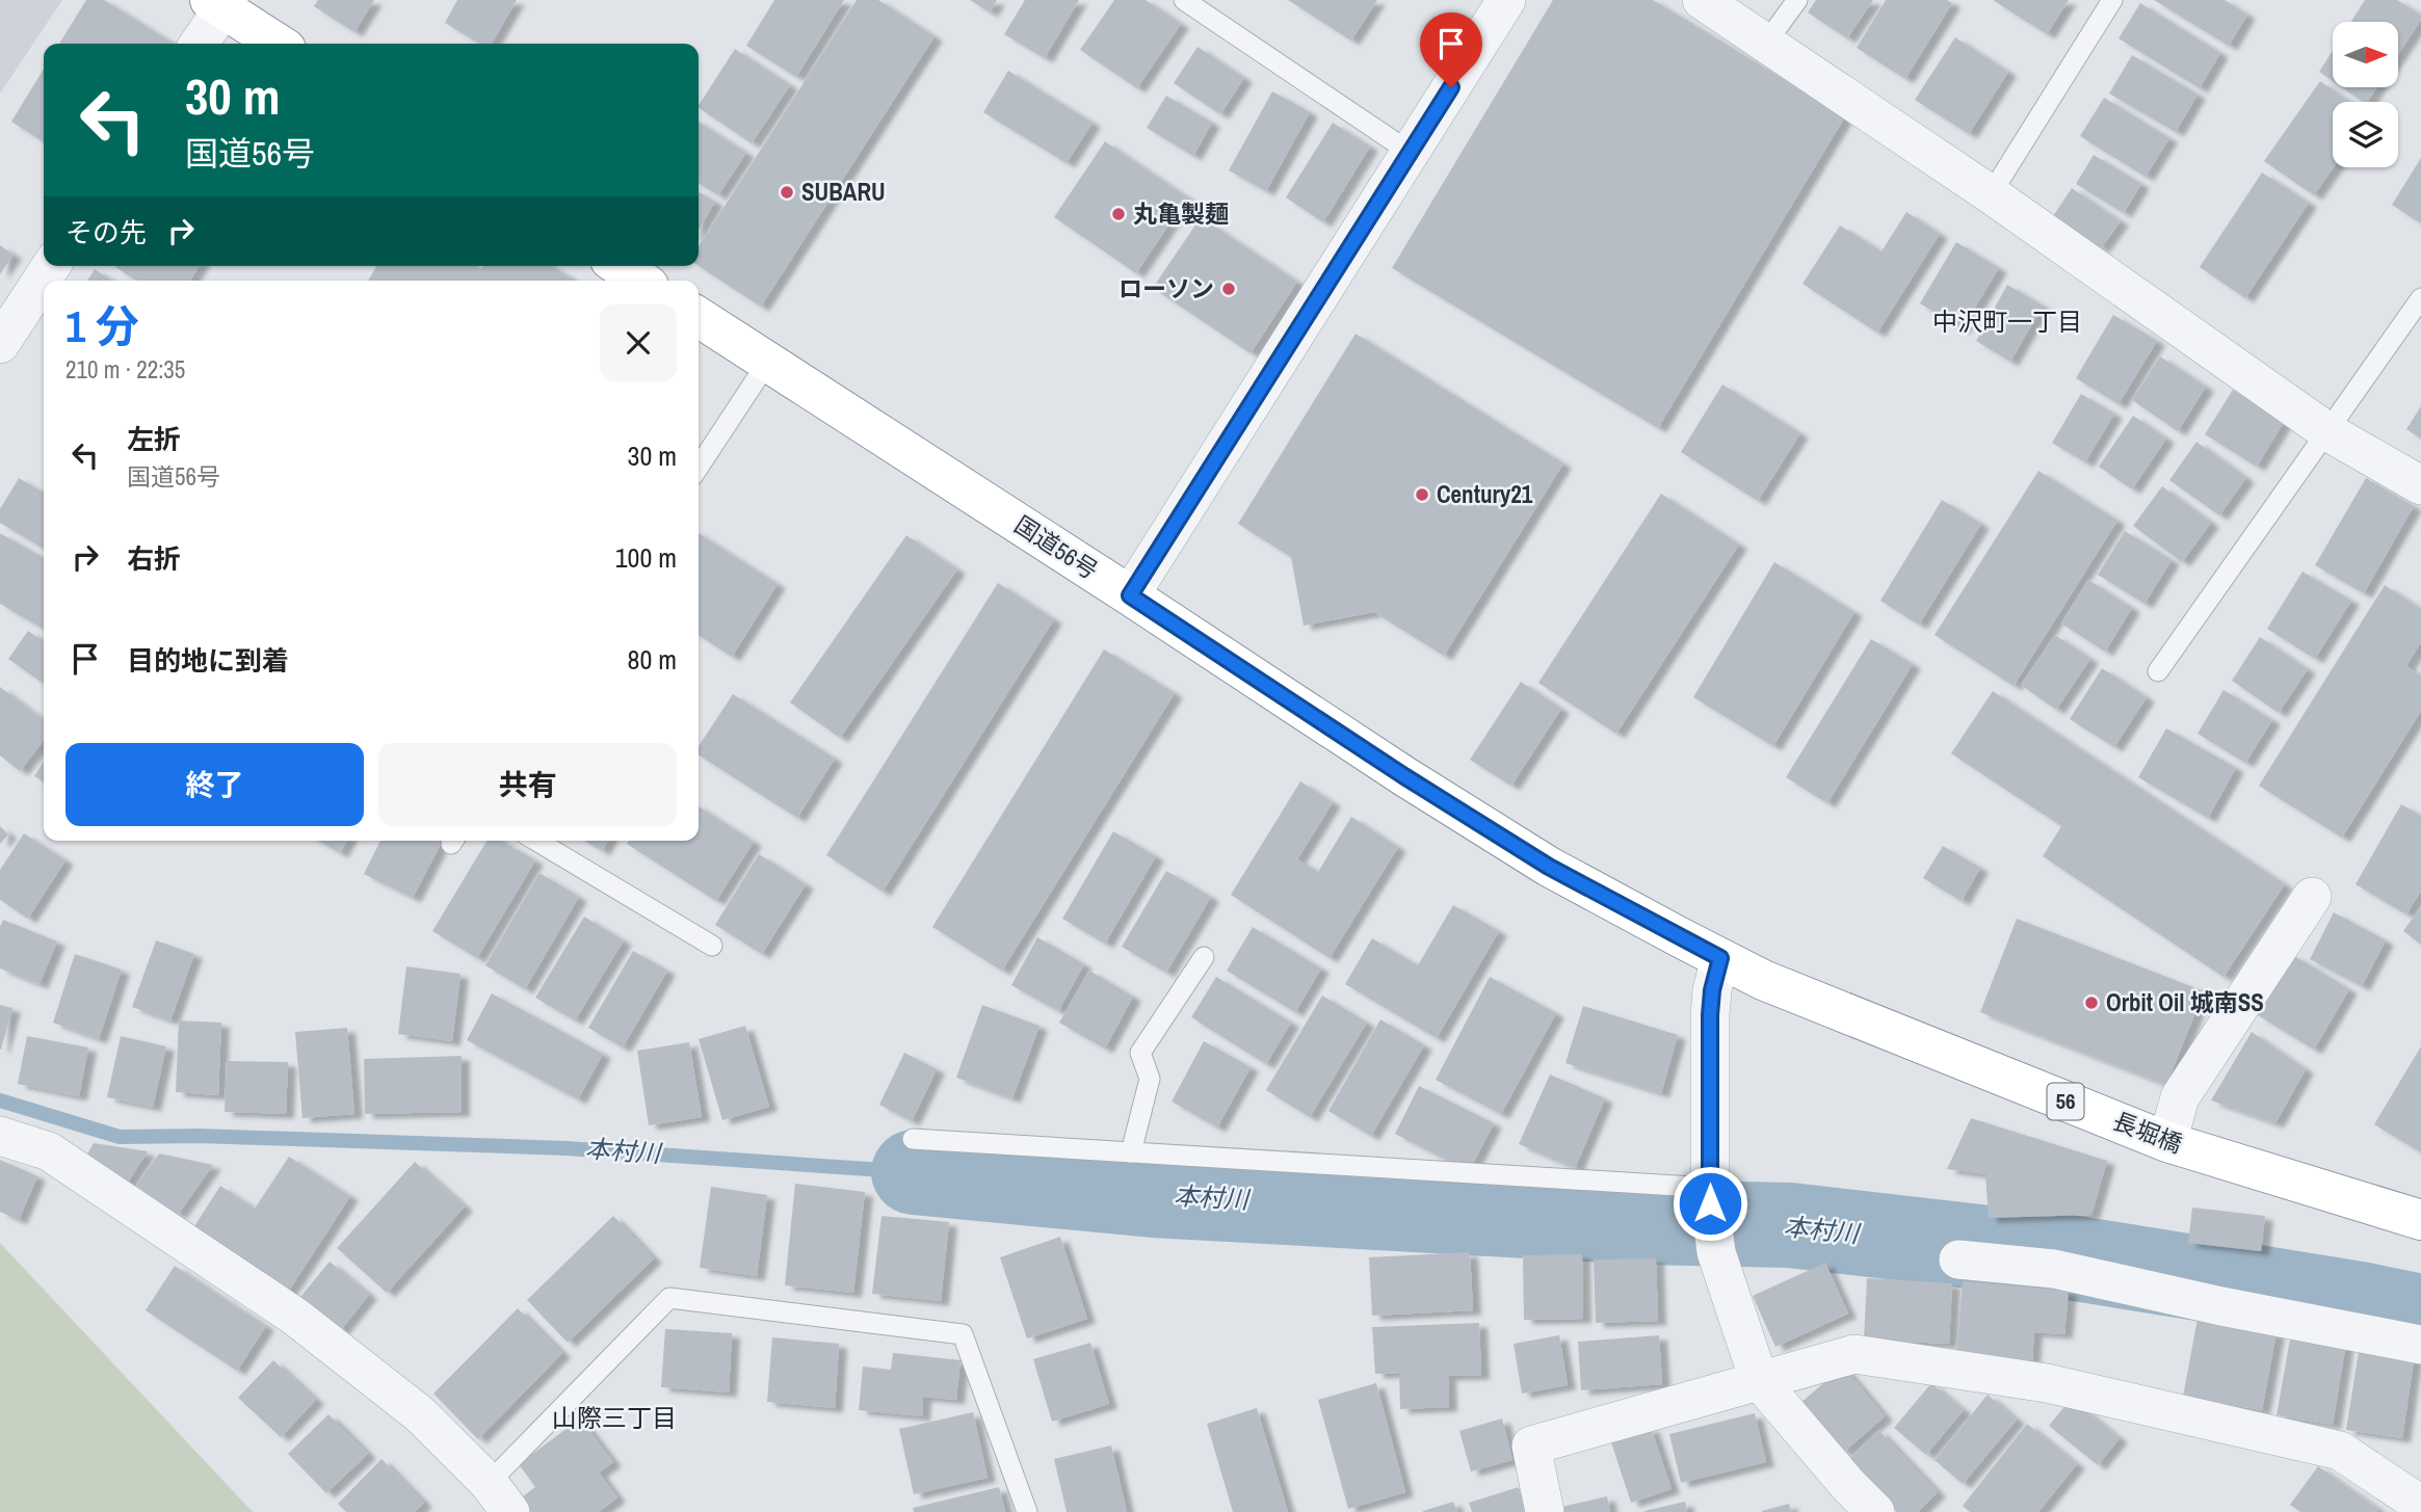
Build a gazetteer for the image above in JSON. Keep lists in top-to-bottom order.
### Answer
{
  "streets": {
    "highway": ["国道56号", "56", "長堀橋"]
  },
  "crossings": [
    ["国道56号", "長堀橋"]
  ],
  "districts": ["中沢町一丁目", "山際三丁目"],
  "water": ["本村川"],
  "places": [
    "SUBARU",
    "丸亀製麺",
    "ローソン",
    "Century21",
    "Orbit Oil 城南SS"
  ],
  "north": "right",
  "page": {
    "turn": ["30 m", "国道56号"],
    "then": "その先",
    "heading": ["1 分", "210 m · 22:35"],
    "list": [
      {
        "name": "左折",
        "note": "国道56号",
        "value": "30 m"
      },
      {
        "name": "右折",
        "value": "100 m"
      },
      {
        "name": "目的地に到着",
        "value": "80 m"
      }
    ],
    "buttons": ["終了", "共有"]
  }
}
